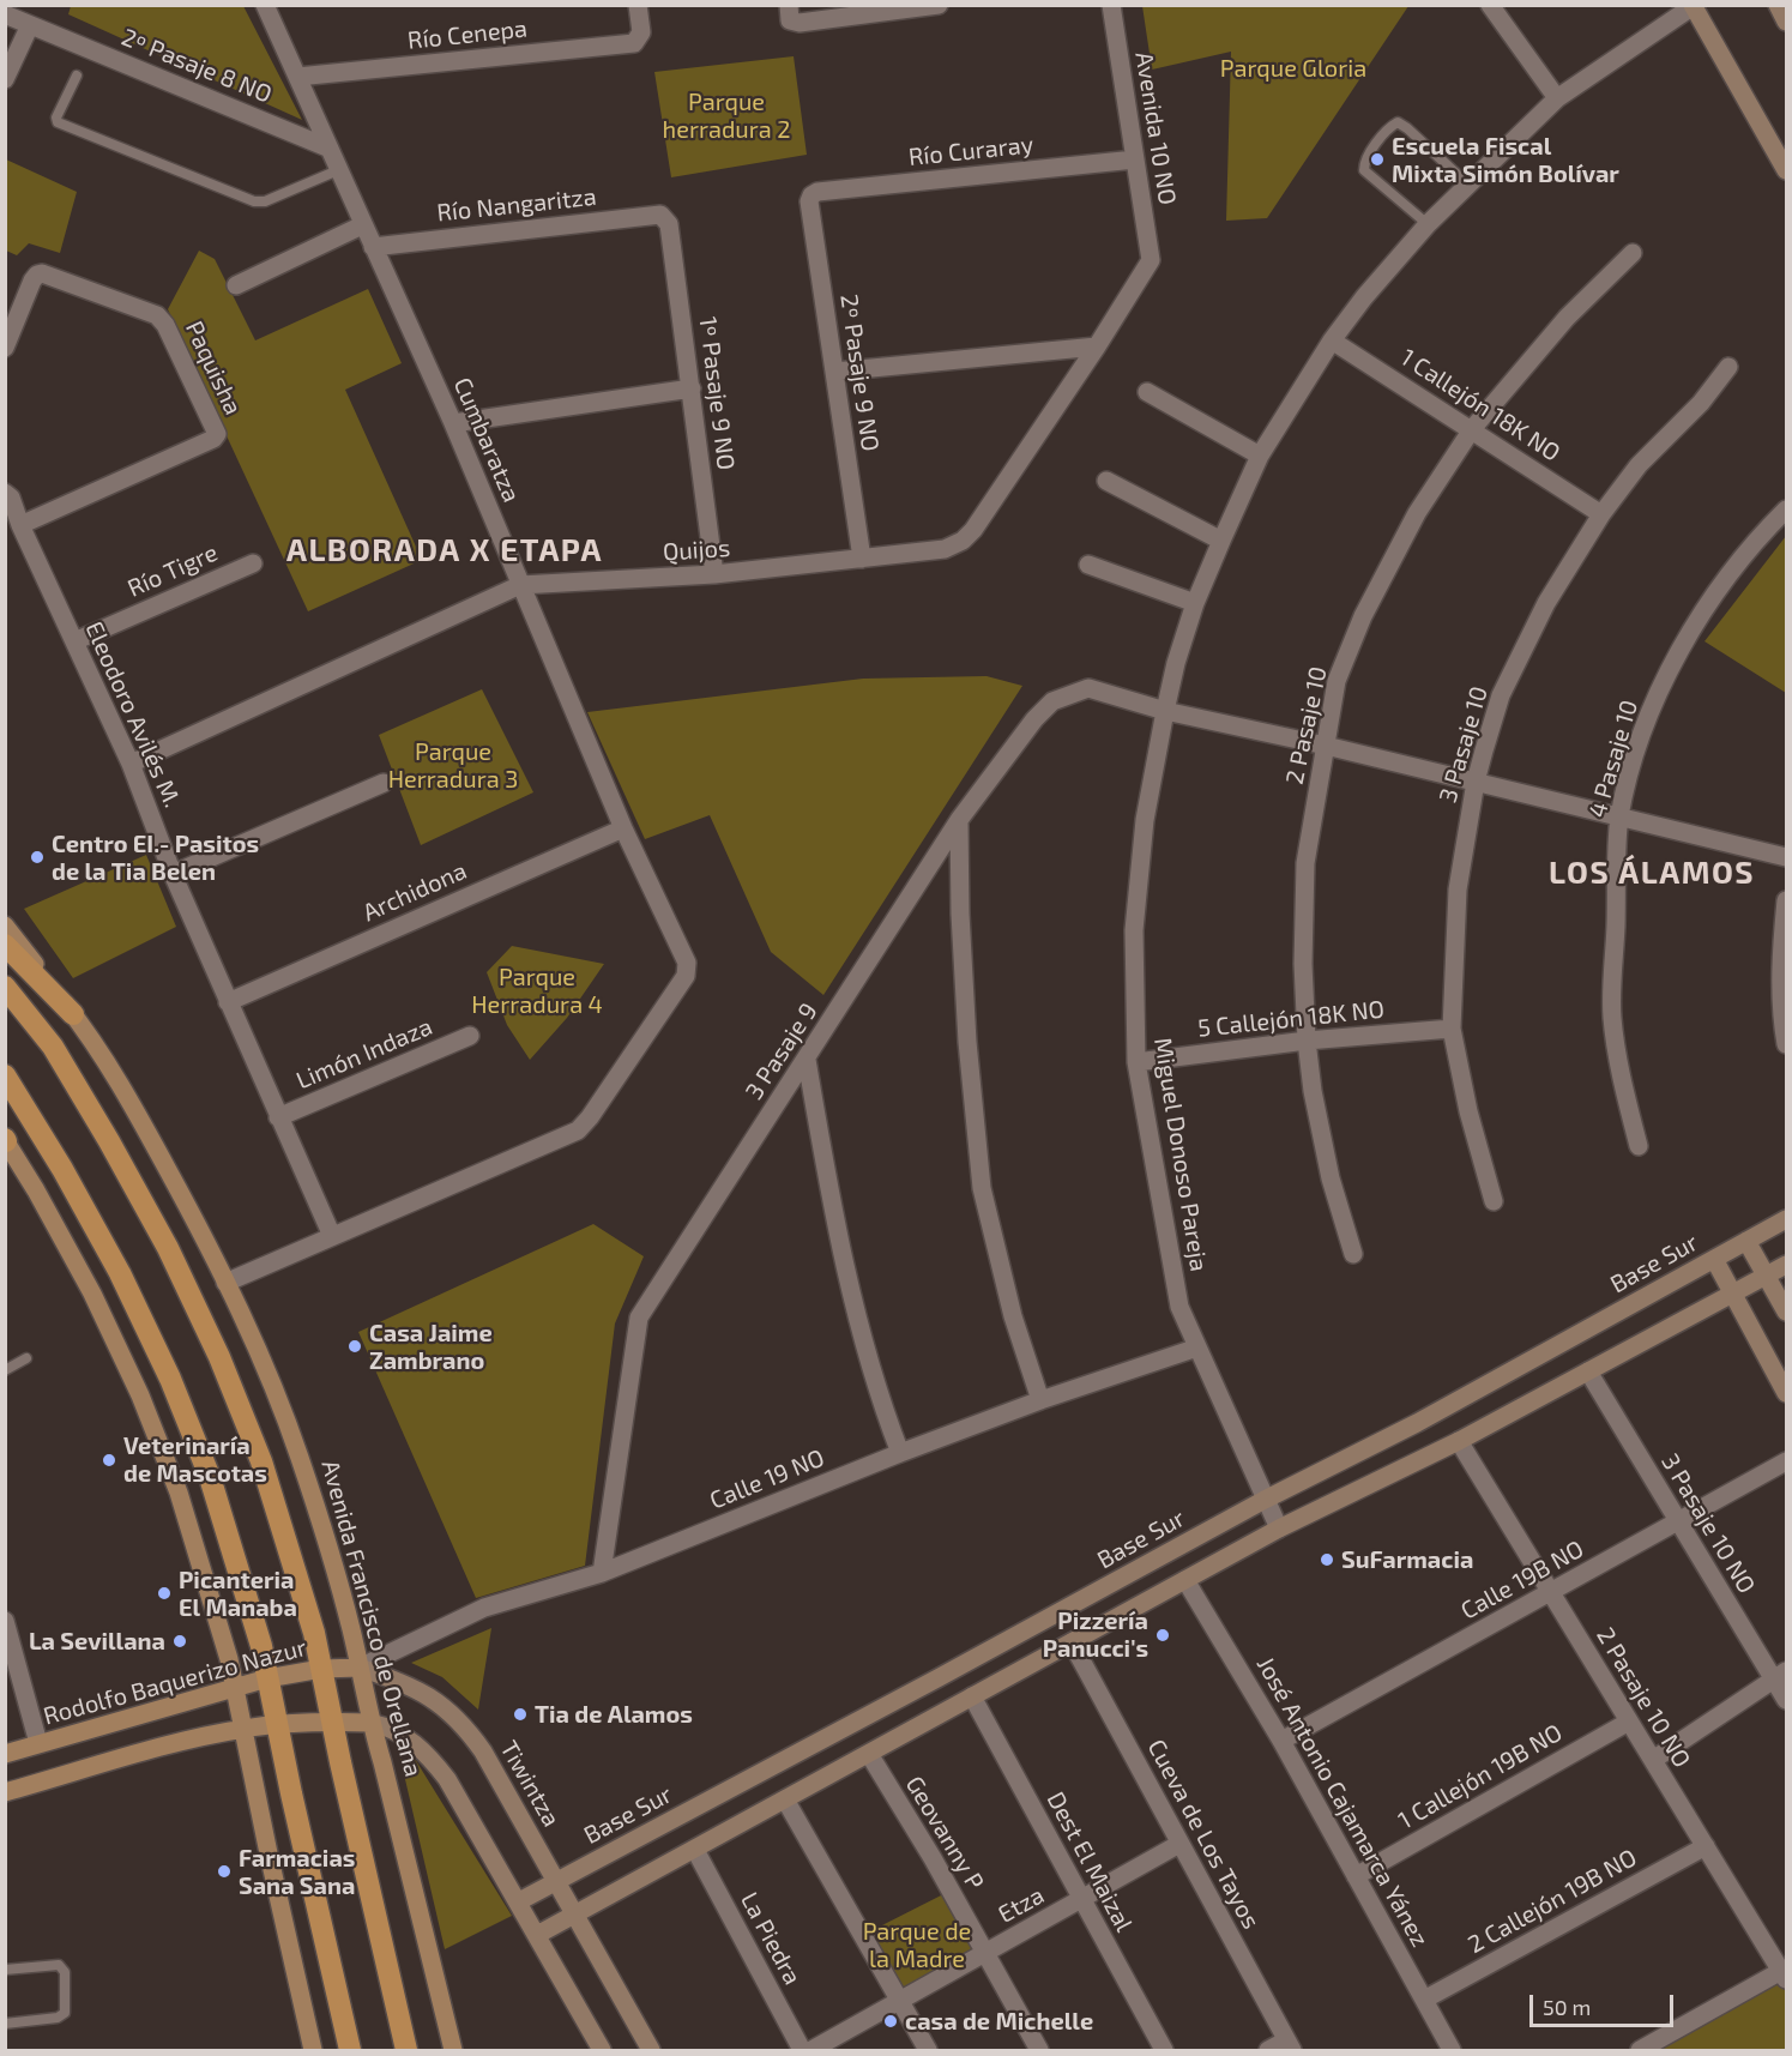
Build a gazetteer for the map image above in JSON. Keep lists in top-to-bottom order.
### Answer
{
  "streets": {
    "main road": ["Avenida Francisco de Orellana", "Rodolfo Baquerizo Nazur"],
    "street": [
      "Río Cenepa",
      "2º Pasaje 8 NO",
      "Avenida 10 NO",
      "Río Curaray",
      "Río Nangaritza",
      "Paquisha",
      "2º Pasaje 9 NO",
      "1º Pasaje 9 NO",
      "1 Callejón 18K NO",
      "Cumbaratza",
      "Quijos",
      "Río Tigre",
      "Eleodoro Avilés M.",
      "2 Pasaje 10",
      "3 Pasaje 10",
      "4 Pasaje 10",
      "Archidona",
      "5 Callejón 18K NO",
      "3 Pasaje 9",
      "Limón Indaza",
      "Miguel Donoso Pareja",
      "Base Sur",
      "Calle 19 NO",
      "3 Pasaje 10 NO",
      "Calle 19B NO",
      "2 Pasaje 10 NO",
      "1 Callejón 19B NO",
      "Tiwintza",
      "José Antonio Cajamarca Yánez",
      "Geovanny P",
      "Cueva de Los Tayos",
      "Dest El Maizal",
      "2 Callejón 19B NO",
      "Etza",
      "La Piedra"
    ]
  },
  "crossings": [
    ["Río Cenepa", "Cumbaratza"],
    ["2º Pasaje 8 NO", "Cumbaratza"],
    ["Avenida 10 NO", "Río Curaray"],
    ["Avenida 10 NO", "Quijos"],
    ["Río Curaray", "2º Pasaje 9 NO"],
    ["Río Nangaritza", "1º Pasaje 9 NO"],
    ["Río Nangaritza", "Cumbaratza"],
    ["Paquisha", "Eleodoro Avilés M."],
    ["2º Pasaje 9 NO", "Quijos"],
    ["1º Pasaje 9 NO", "Quijos"],
    ["1 Callejón 18K NO", "2 Pasaje 10"],
    ["1 Callejón 18K NO", "3 Pasaje 10"],
    ["1 Callejón 18K NO", "Miguel Donoso Pareja"],
    ["Cumbaratza", "Quijos"],
    ["Cumbaratza", "Eleodoro Avilés M."],
    ["Cumbaratza", "Archidona"],
    ["Quijos", "Eleodoro Avilés M."],
    ["Río Tigre", "Eleodoro Avilés M."],
    ["Eleodoro Avilés M.", "Archidona"],
    ["Eleodoro Avilés M.", "Limón Indaza"],
    ["2 Pasaje 10", "5 Callejón 18K NO"],
    ["2 Pasaje 10", "3 Pasaje 9"],
    ["3 Pasaje 10", "5 Callejón 18K NO"],
    ["3 Pasaje 10", "3 Pasaje 9"],
    ["4 Pasaje 10", "3 Pasaje 9"],
    ["5 Callejón 18K NO", "Miguel Donoso Pareja"],
    ["3 Pasaje 9", "Miguel Donoso Pareja"],
    ["3 Pasaje 9", "Calle 19 NO"],
    ["Miguel Donoso Pareja", "Base Sur"],
    ["Miguel Donoso Pareja", "Calle 19 NO"],
    ["Base Sur", "Tiwintza"],
    ["Calle 19 NO", "Avenida Francisco de Orellana"],
    ["Calle 19 NO", "Rodolfo Baquerizo Nazur"],
    ["Calle 19 NO", "Tiwintza"],
    ["3 Pasaje 10 NO", "Calle 19B NO"],
    ["Calle 19B NO", "2 Pasaje 10 NO"],
    ["Calle 19B NO", "José Antonio Cajamarca Yánez"],
    ["Avenida Francisco de Orellana", "Rodolfo Baquerizo Nazur"],
    ["Avenida Francisco de Orellana", "Tiwintza"],
    ["Rodolfo Baquerizo Nazur", "Tiwintza"],
    ["2 Pasaje 10 NO", "1 Callejón 19B NO"],
    ["2 Pasaje 10 NO", "2 Callejón 19B NO"],
    ["1 Callejón 19B NO", "José Antonio Cajamarca Yánez"],
    ["José Antonio Cajamarca Yánez", "2 Callejón 19B NO"],
    ["Geovanny P", "Etza"],
    ["Cueva de Los Tayos", "Etza"],
    ["Dest El Maizal", "Etza"]
  ],
  "districts": ["ALBORADA X ETAPA", "LOS ÁLAMOS"],
  "parks": [
    "Parque Gloria",
    "Parque herradura 2",
    "Parque Herradura 3",
    "Parque Herradura 4",
    "Parque de la Madre"
  ],
  "places": [
    "Escuela Fiscal Mixta Simón Bolívar",
    "Centro EI.- Pasitos de la Tia Belen",
    "Casa Jaime Zambrano",
    "Veterinaría de Mascotas",
    "SuFarmacia",
    "Picanteria El Manaba",
    "Pizzería Panucci's",
    "La Sevillana",
    "Tia de Alamos",
    "Farmacias Sana Sana",
    "casa de Michelle"
  ],
  "scale_bar": "50 m"
}
